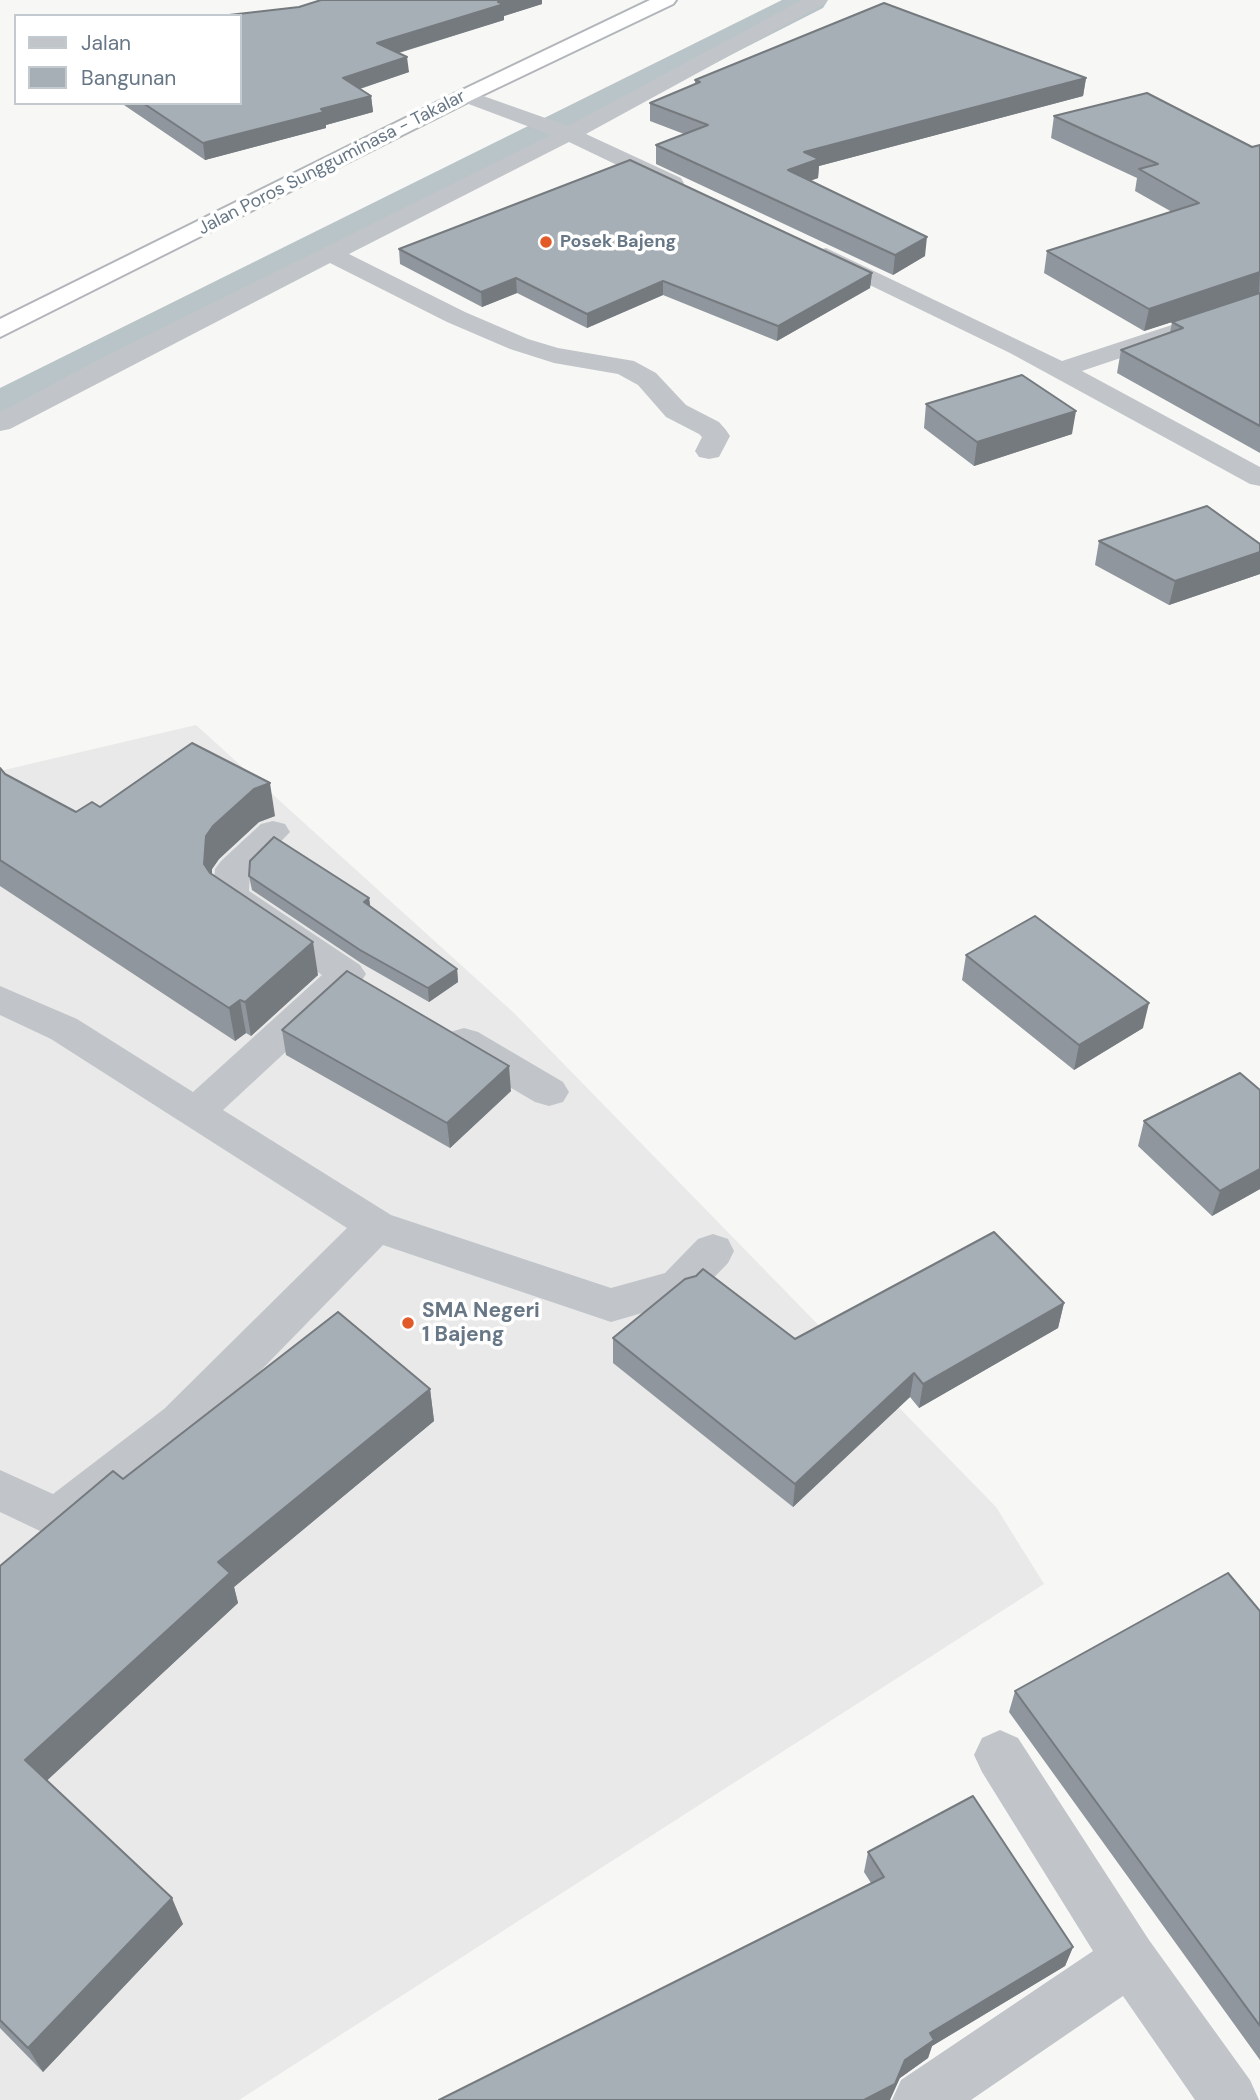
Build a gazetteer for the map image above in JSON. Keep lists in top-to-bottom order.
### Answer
{
  "streets": {
    "highway": ["Jalan Poros Sungguminasa - Takalar"]
  },
  "places": ["Posek Bajeng", "SMA Negeri 1 Bajeng"],
  "legend": ["Jalan", "Bangunan"]
}
